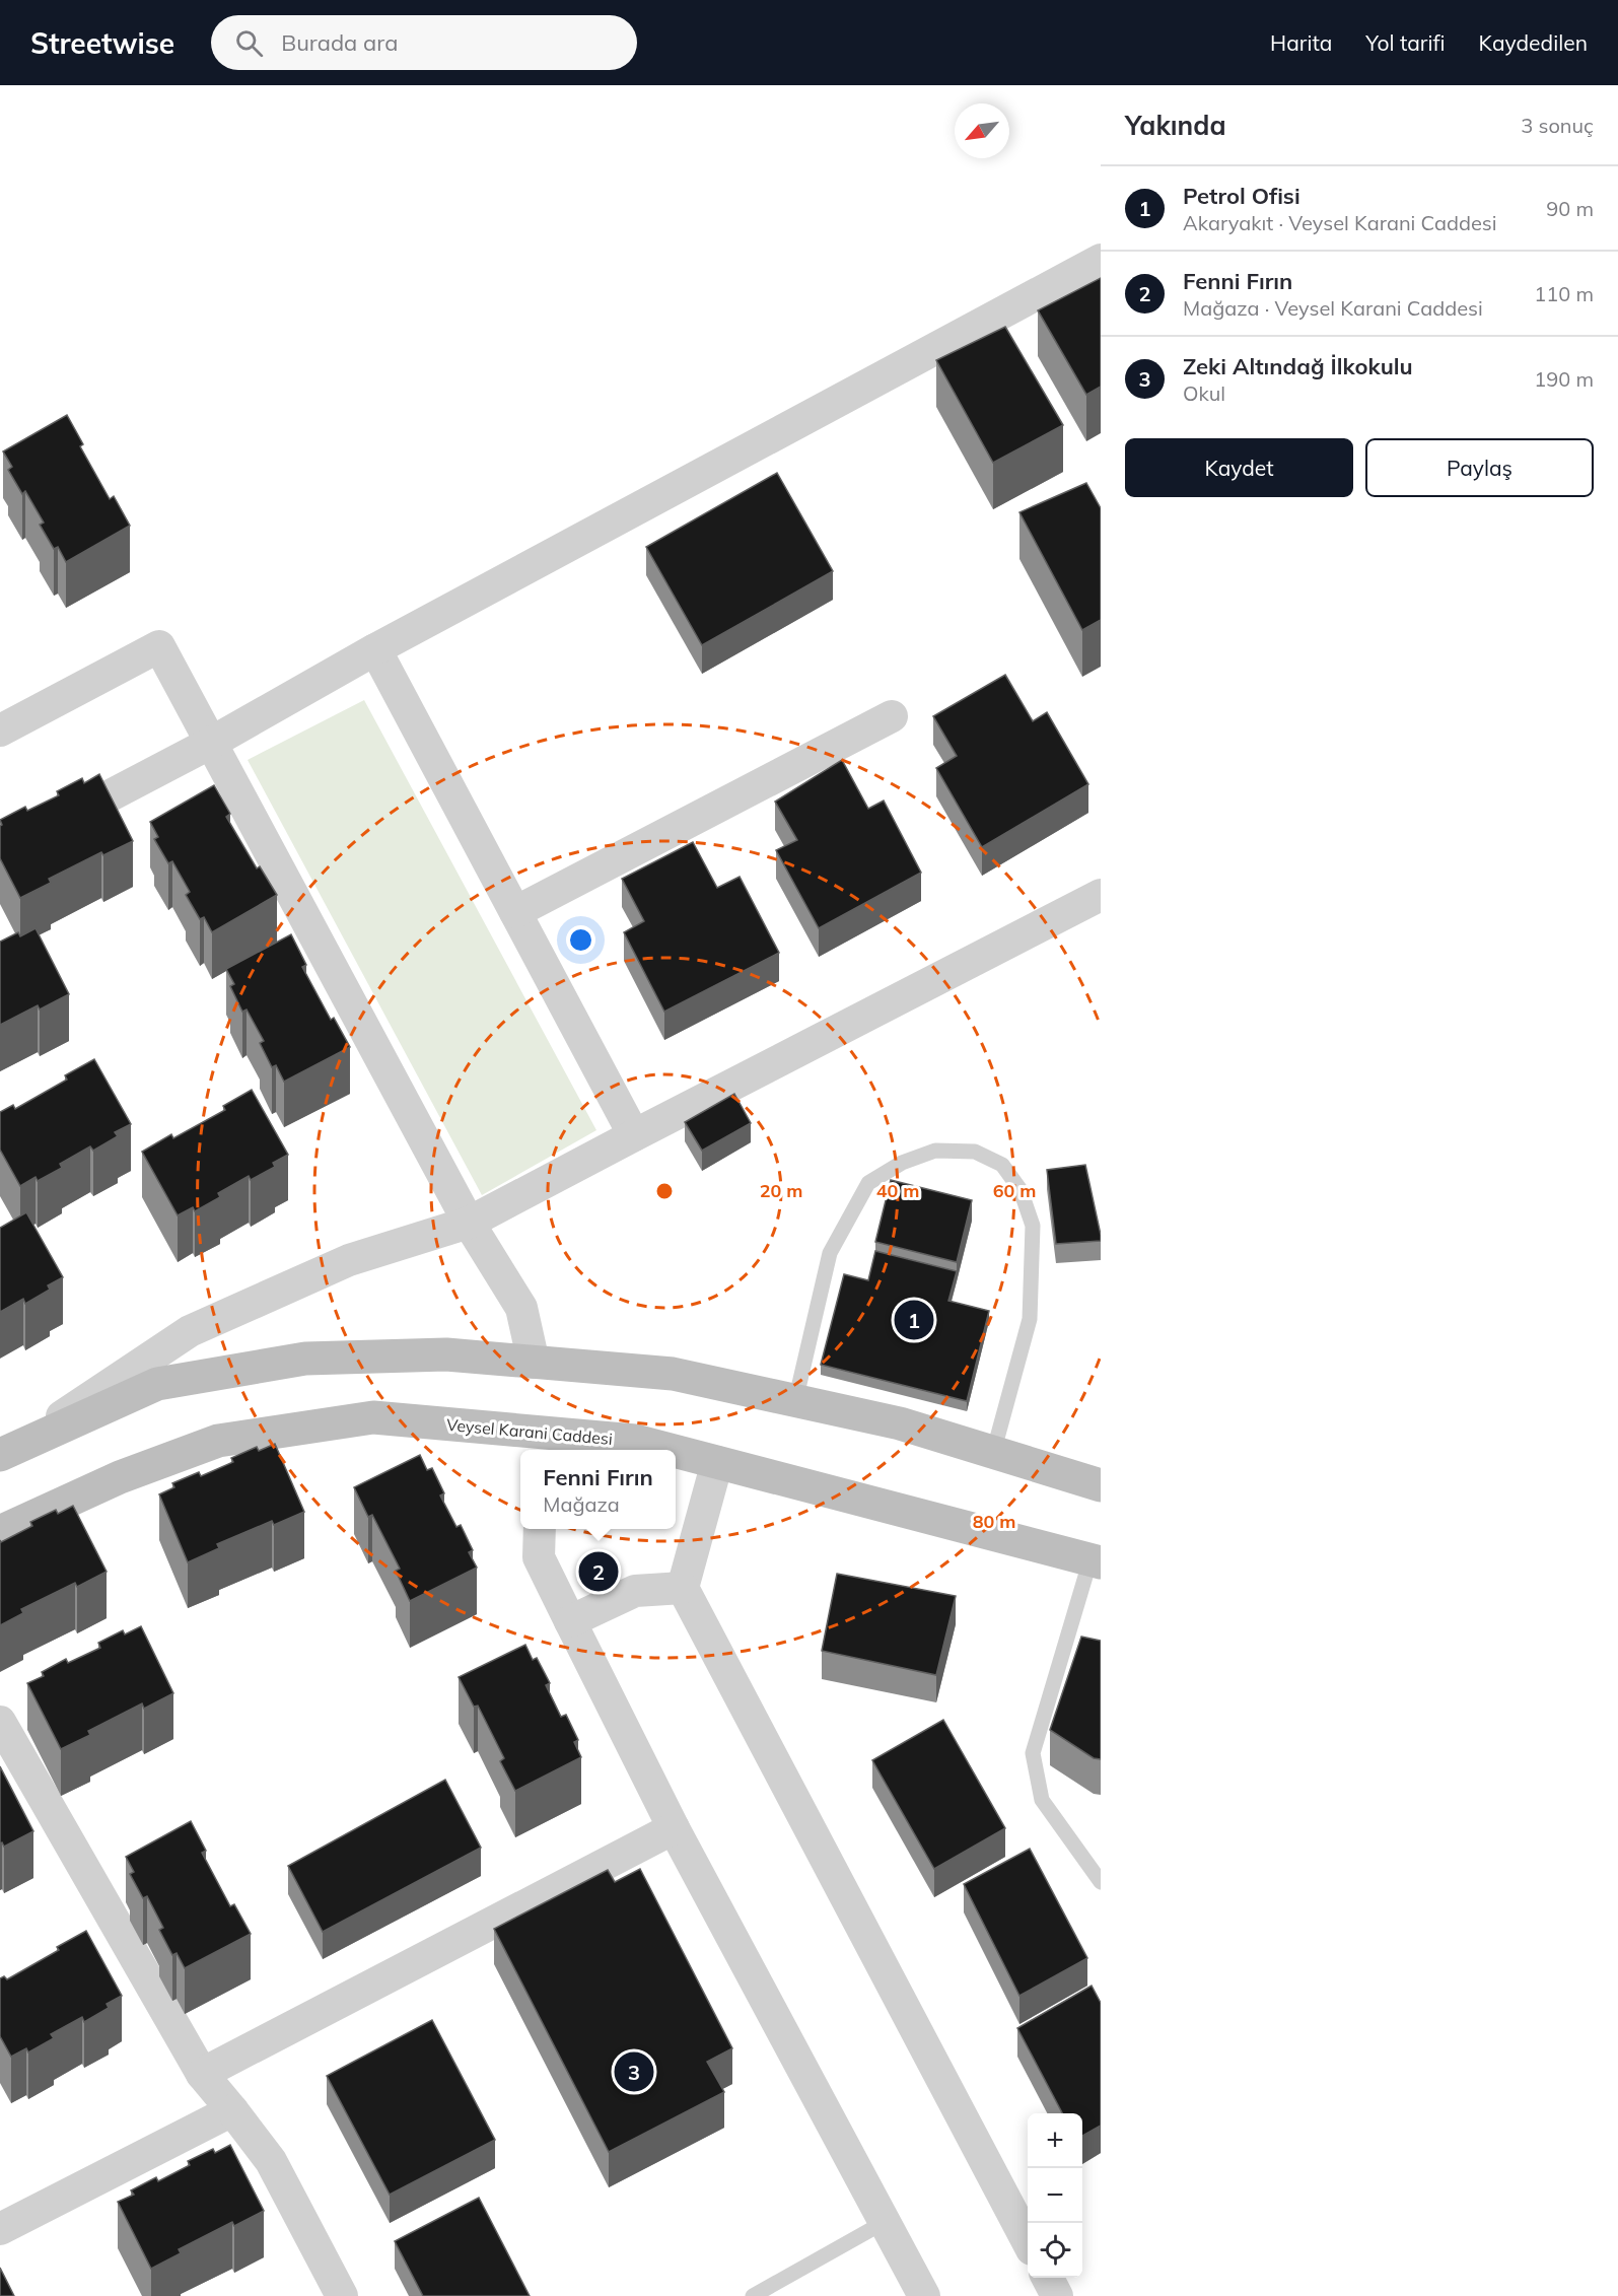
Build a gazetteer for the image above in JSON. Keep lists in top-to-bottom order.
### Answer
{
  "streets": {
    "main road": ["Veysel Karani Caddesi"]
  },
  "north": "bottom left",
  "page": {
    "header": "Streetwise",
    "search": "Burada ara",
    "nav": ["Harita", "Yol tarifi", "Kaydedilen"],
    "heading": ["Yakında", "3 sonuç"],
    "list": [
      {
        "mark": "1",
        "name": "Petrol Ofisi",
        "note": "Akaryakıt · Veysel Karani Caddesi",
        "value": "90 m"
      },
      {
        "mark": "2",
        "name": "Fenni Fırın",
        "note": "Mağaza · Veysel Karani Caddesi",
        "value": "110 m"
      },
      {
        "mark": "3",
        "name": "Zeki Altındağ İlkokulu",
        "note": "Okul",
        "value": "190 m"
      }
    ],
    "buttons": ["Kaydet", "Paylaş"],
    "pins": ["1", "2", "3"],
    "popup": ["Fenni Fırın", "Mağaza"],
    "map_buttons": ["+", "−"]
  },
  "rings": [
    "20 m",
    "40 m",
    "60 m",
    "80 m"
  ]
}
